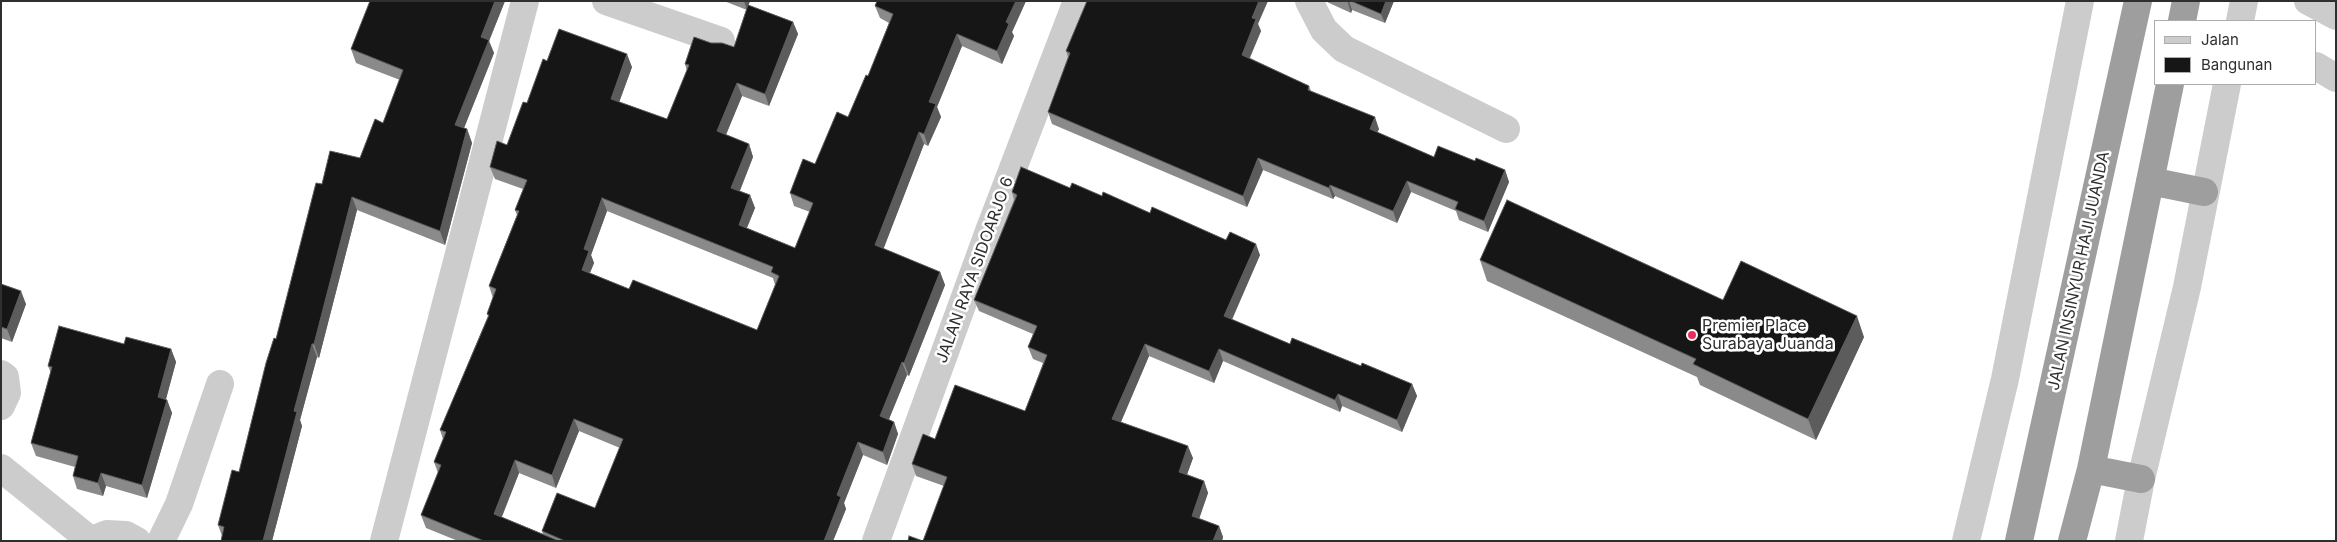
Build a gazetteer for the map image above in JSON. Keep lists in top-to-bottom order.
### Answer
{
  "streets": {
    "highway": ["JALAN INSINYUR HAJI JUANDA"],
    "street": ["JALAN RAYA SIDOARJO 6"]
  },
  "places": ["Premier Place Surabaya Juanda"],
  "legend": ["Jalan", "Bangunan"]
}
